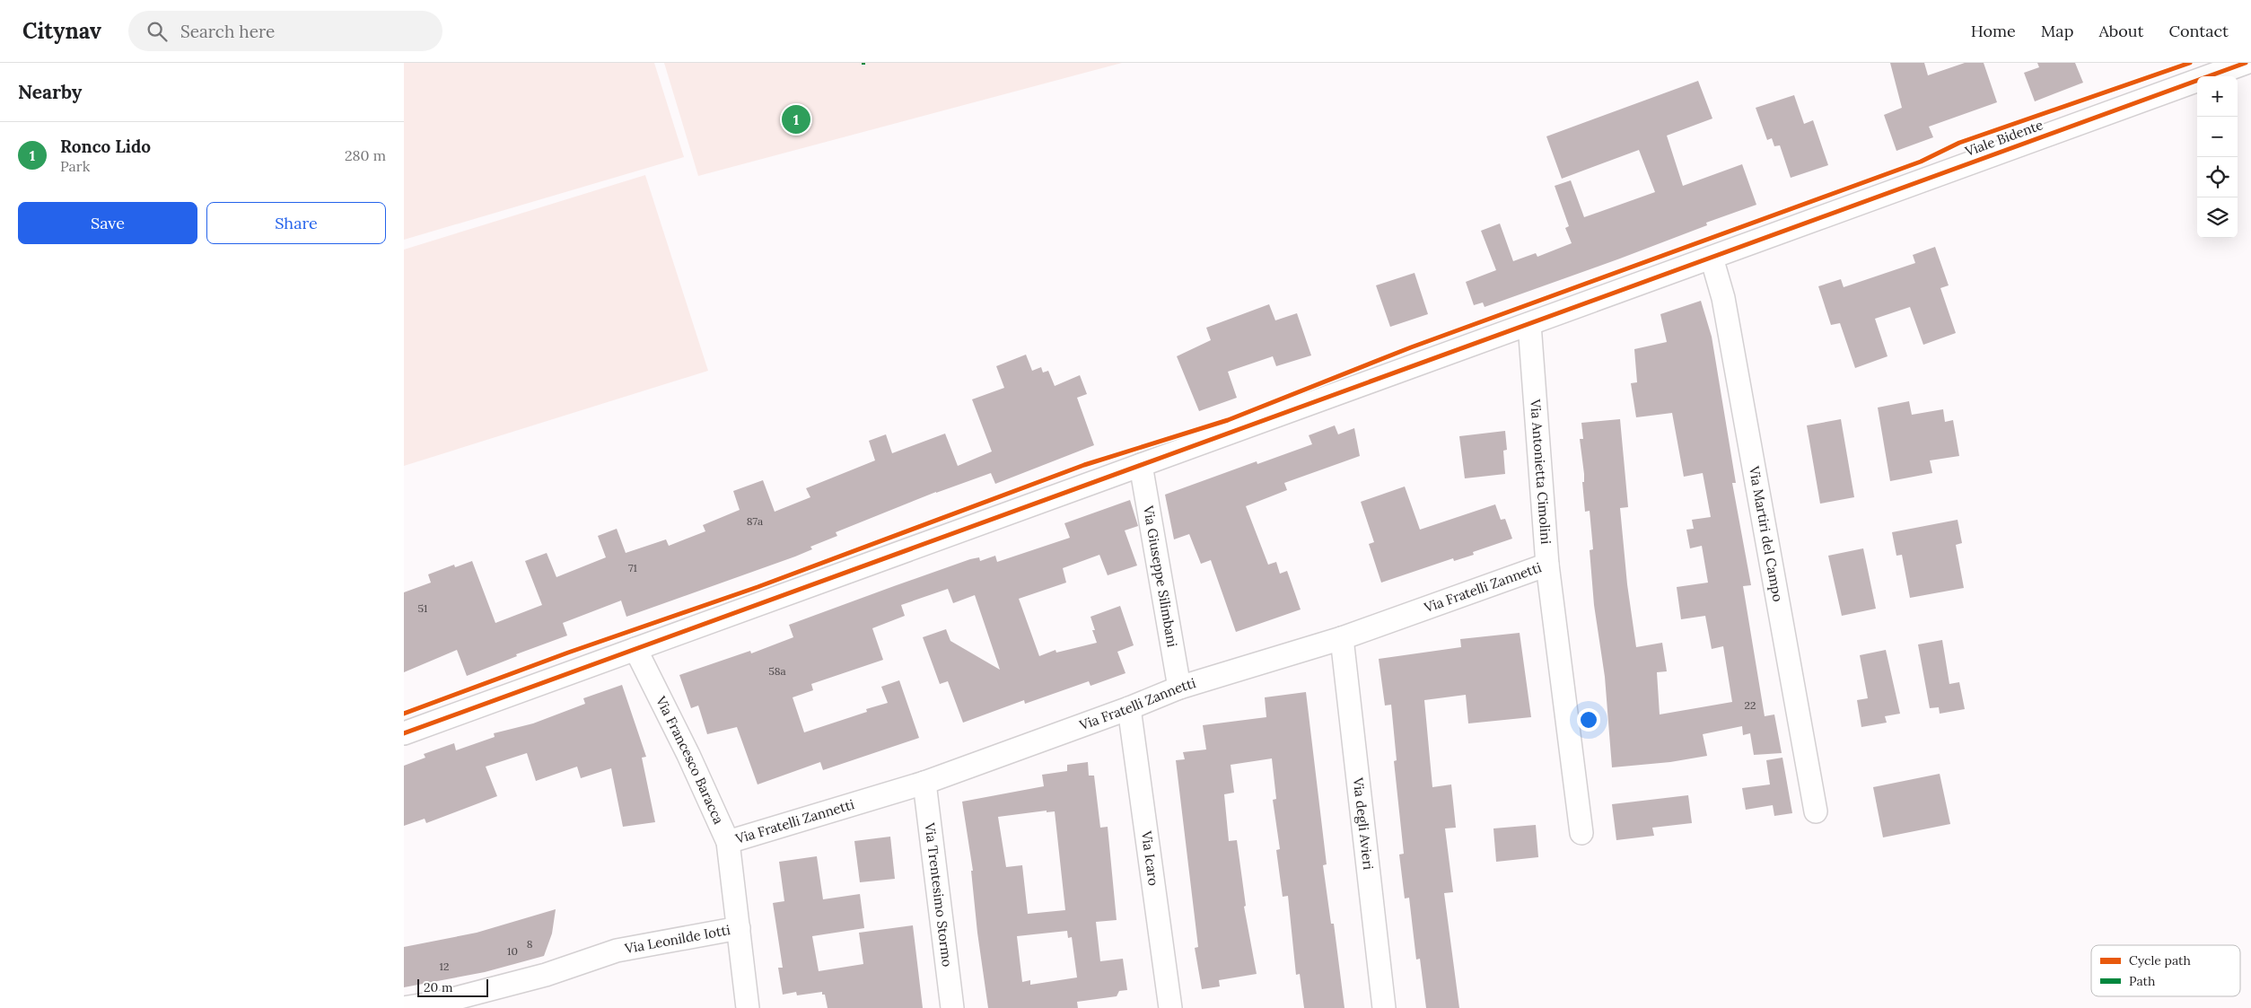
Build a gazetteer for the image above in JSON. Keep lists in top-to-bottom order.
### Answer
{
  "streets": {
    "street": [
      "Viale Bidente",
      "Via Antonietta Cimolini",
      "Via Martiri del Campo",
      "Via Giuseppe Silimbani",
      "Via Fratelli Zannetti",
      "Via Francesco Baracca",
      "Via degli Avieri",
      "Via Icaro",
      "Via Trentesimo Stormo",
      "Via Leonilde Iotti"
    ]
  },
  "crossings": [
    ["Viale Bidente", "Via Antonietta Cimolini"],
    ["Viale Bidente", "Via Martiri del Campo"],
    ["Viale Bidente", "Via Giuseppe Silimbani"],
    ["Viale Bidente", "Via Francesco Baracca"],
    ["Via Antonietta Cimolini", "Via Fratelli Zannetti"],
    ["Via Giuseppe Silimbani", "Via Fratelli Zannetti"],
    ["Via Fratelli Zannetti", "Via Francesco Baracca"],
    ["Via Fratelli Zannetti", "Via degli Avieri"],
    ["Via Fratelli Zannetti", "Via Icaro"],
    ["Via Fratelli Zannetti", "Via Trentesimo Stormo"],
    ["Via Francesco Baracca", "Via Leonilde Iotti"]
  ],
  "house_numbers": [
    "87a",
    "71",
    "51",
    "58a",
    "22",
    "8",
    "10",
    "12"
  ],
  "legend": ["Cycle path", "Path"],
  "scale_bar": "20 m",
  "page": {
    "header": "Citynav",
    "search": "Search here",
    "nav": [
      "Home",
      "Map",
      "About",
      "Contact"
    ],
    "heading": "Nearby",
    "map_buttons": ["+", "−"],
    "pins": "1",
    "list": [
      {
        "mark": "1",
        "name": "Ronco Lido",
        "note": "Park",
        "value": "280 m"
      }
    ],
    "buttons": ["Save", "Share"],
    "scale": "20 m"
  }
}
